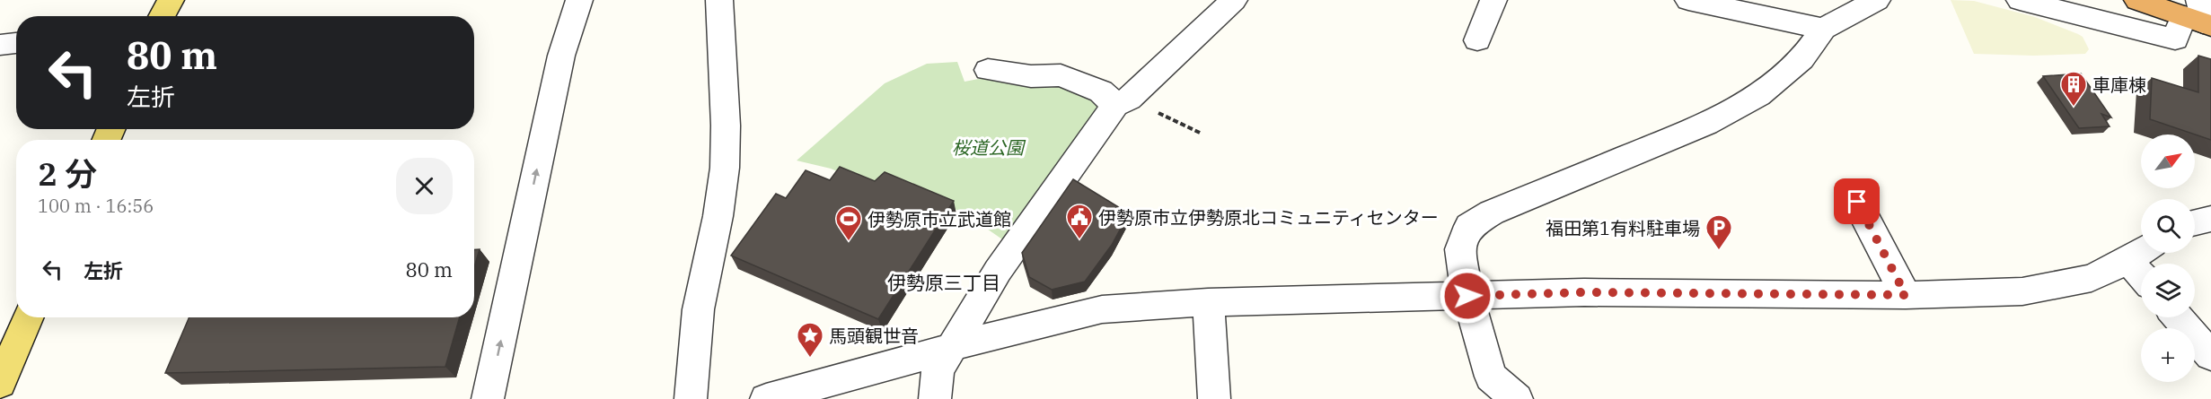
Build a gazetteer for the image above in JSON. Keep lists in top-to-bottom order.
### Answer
{
  "districts": ["伊勢原三丁目"],
  "parks": ["桜道公園"],
  "places": {
    "building": ["車庫棟"],
    "public building": ["伊勢原市立伊勢原北コミュニティセンター"],
    "sports": ["伊勢原市立武道館"],
    "parking": ["福田第1有料駐車場"],
    "place": ["馬頭観世音"]
  },
  "north": "top right",
  "page": {
    "turn": ["80 m", "左折"],
    "map_buttons": "+",
    "heading": ["2 分", "100 m · 16:56"],
    "list": [
      {
        "name": "左折",
        "value": "80 m"
      }
    ]
  }
}
